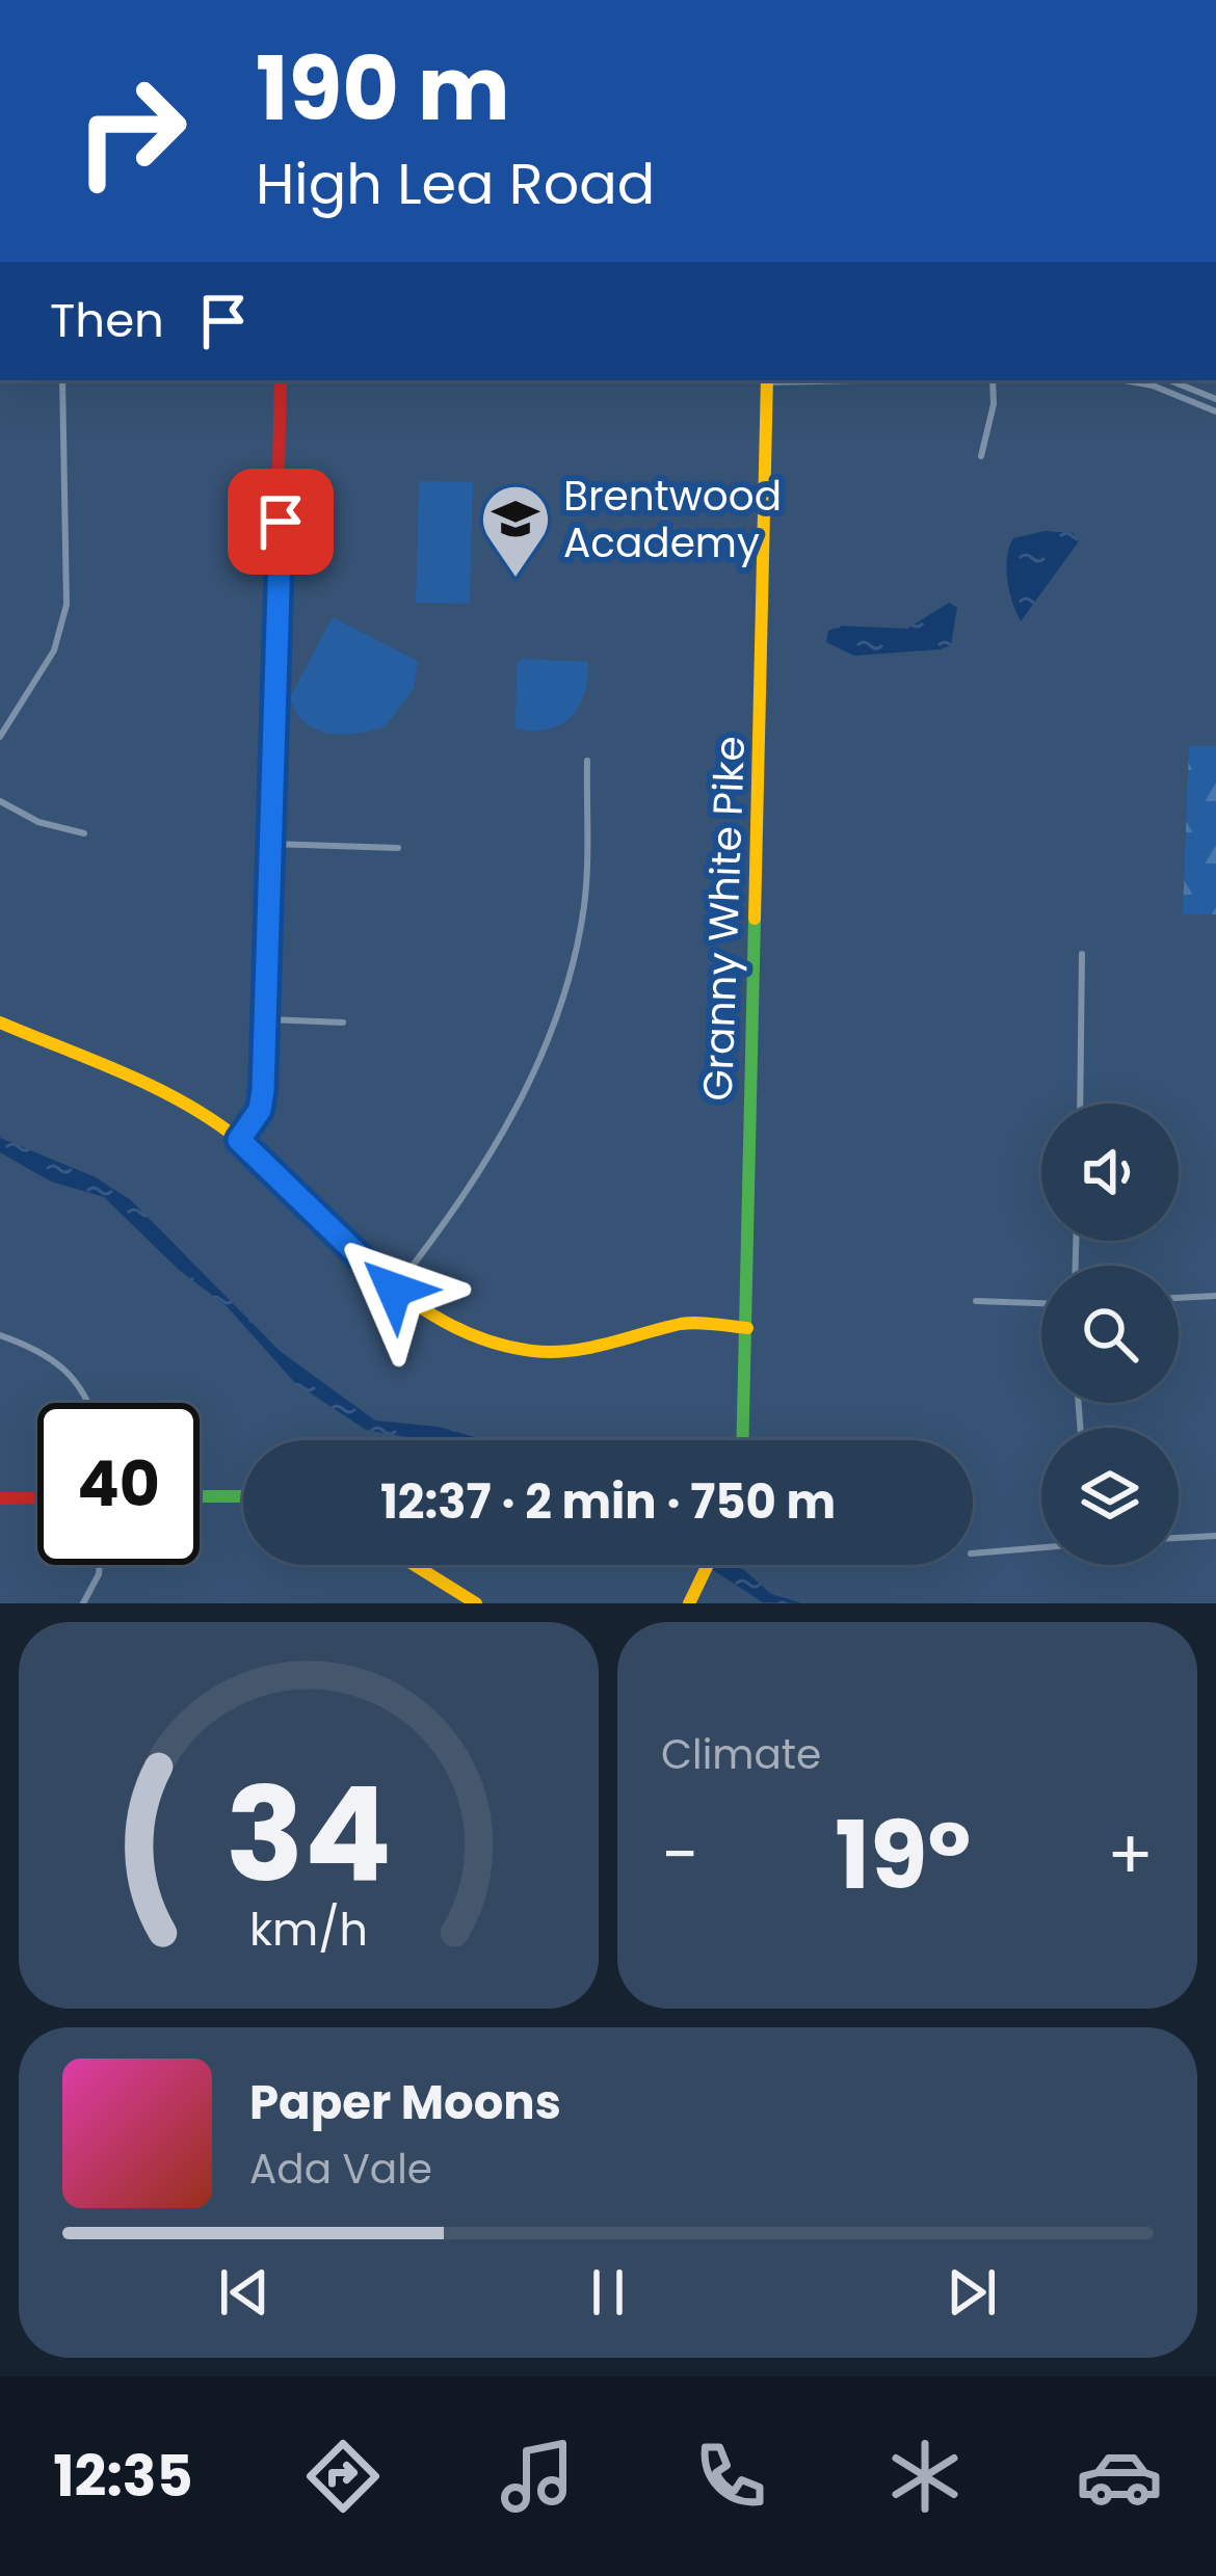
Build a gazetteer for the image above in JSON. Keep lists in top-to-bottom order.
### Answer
{
  "streets": {
    "street": ["Granny White Pike"]
  },
  "places": {
    "school or university": ["Brentwood Academy"]
  },
  "page": {
    "turn": ["190 m", "High Lea Road"],
    "then": "Then",
    "limit": "40",
    "trip": "12:37 · 2 min · 750 m",
    "tile": "Climate",
    "heat": ["−", "19°", "+"],
    "song": ["Paper Moons", "Ada Vale"],
    "tabs": "12:35",
    "gauge": ["34", "km/h"]
  }
}
